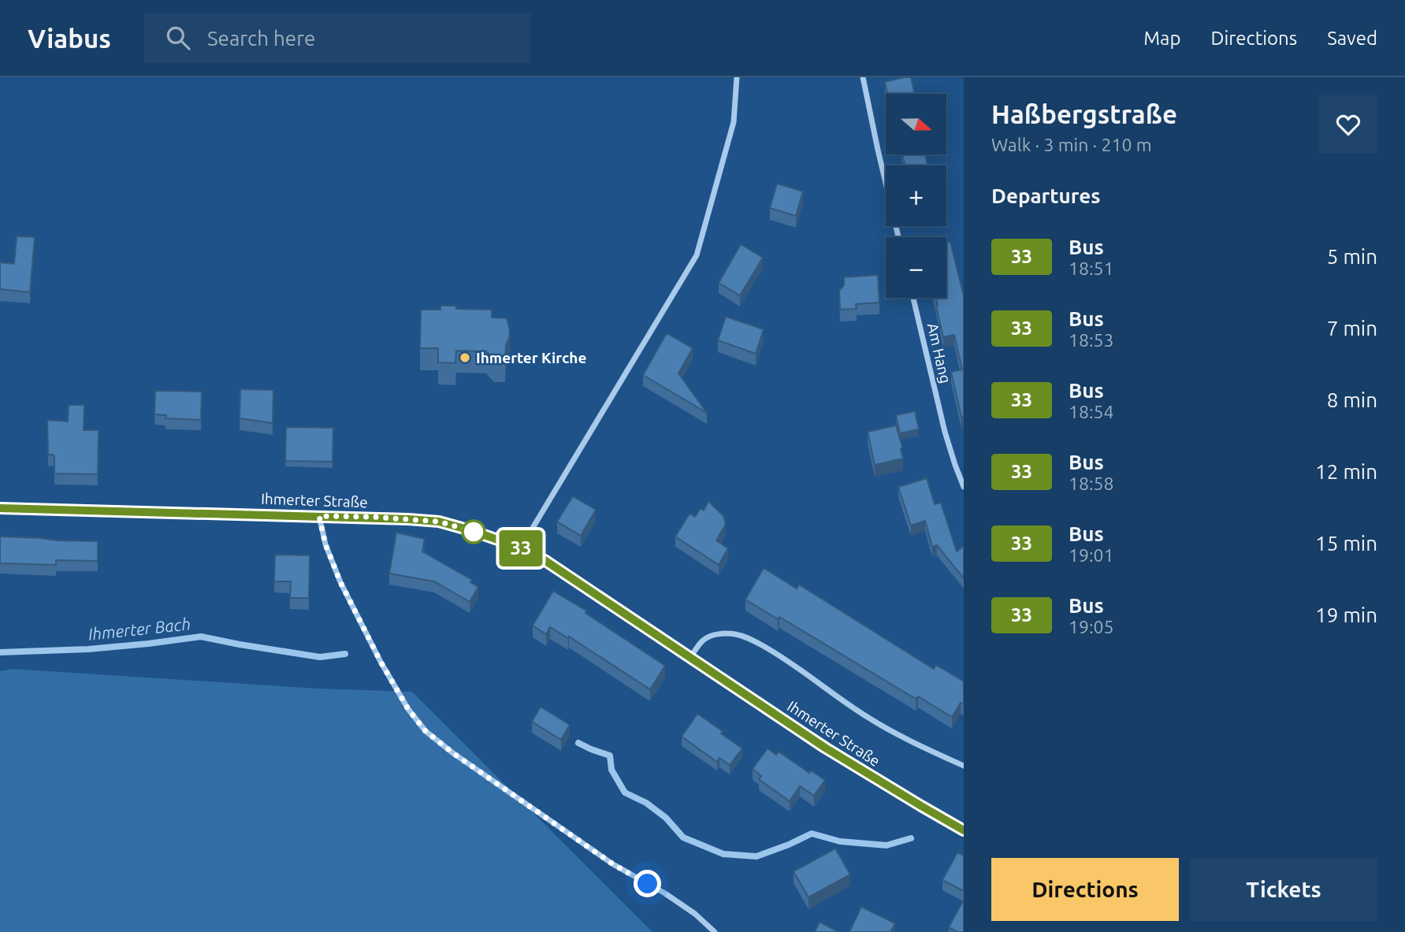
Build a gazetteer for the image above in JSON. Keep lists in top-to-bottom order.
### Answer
{
  "streets": {
    "main road": ["Ihmerter Straße"],
    "street": ["Am Hang"]
  },
  "water": ["Ihmerter Bach"],
  "places": ["Ihmerter Kirche"],
  "lines": ["bus line 33"],
  "north": "right",
  "page": {
    "header": "Viabus",
    "search": "Search here",
    "nav": ["Map", "Directions", "Saved"],
    "on_map": "33",
    "heading": [
      ["Haßbergstraße", "Walk · 3 min · 210 m"],
      "Departures"
    ],
    "map_buttons": ["+", "−"],
    "list": [
      {
        "mark": "33",
        "name": "Bus",
        "note": "18:51",
        "value": "5 min"
      },
      {
        "mark": "33",
        "name": "Bus",
        "note": "18:53",
        "value": "7 min"
      },
      {
        "mark": "33",
        "name": "Bus",
        "note": "18:54",
        "value": "8 min"
      },
      {
        "mark": "33",
        "name": "Bus",
        "note": "18:58",
        "value": "12 min"
      },
      {
        "mark": "33",
        "name": "Bus",
        "note": "19:01",
        "value": "15 min"
      },
      {
        "mark": "33",
        "name": "Bus",
        "note": "19:05",
        "value": "19 min"
      }
    ],
    "buttons": ["Directions", "Tickets"]
  }
}
